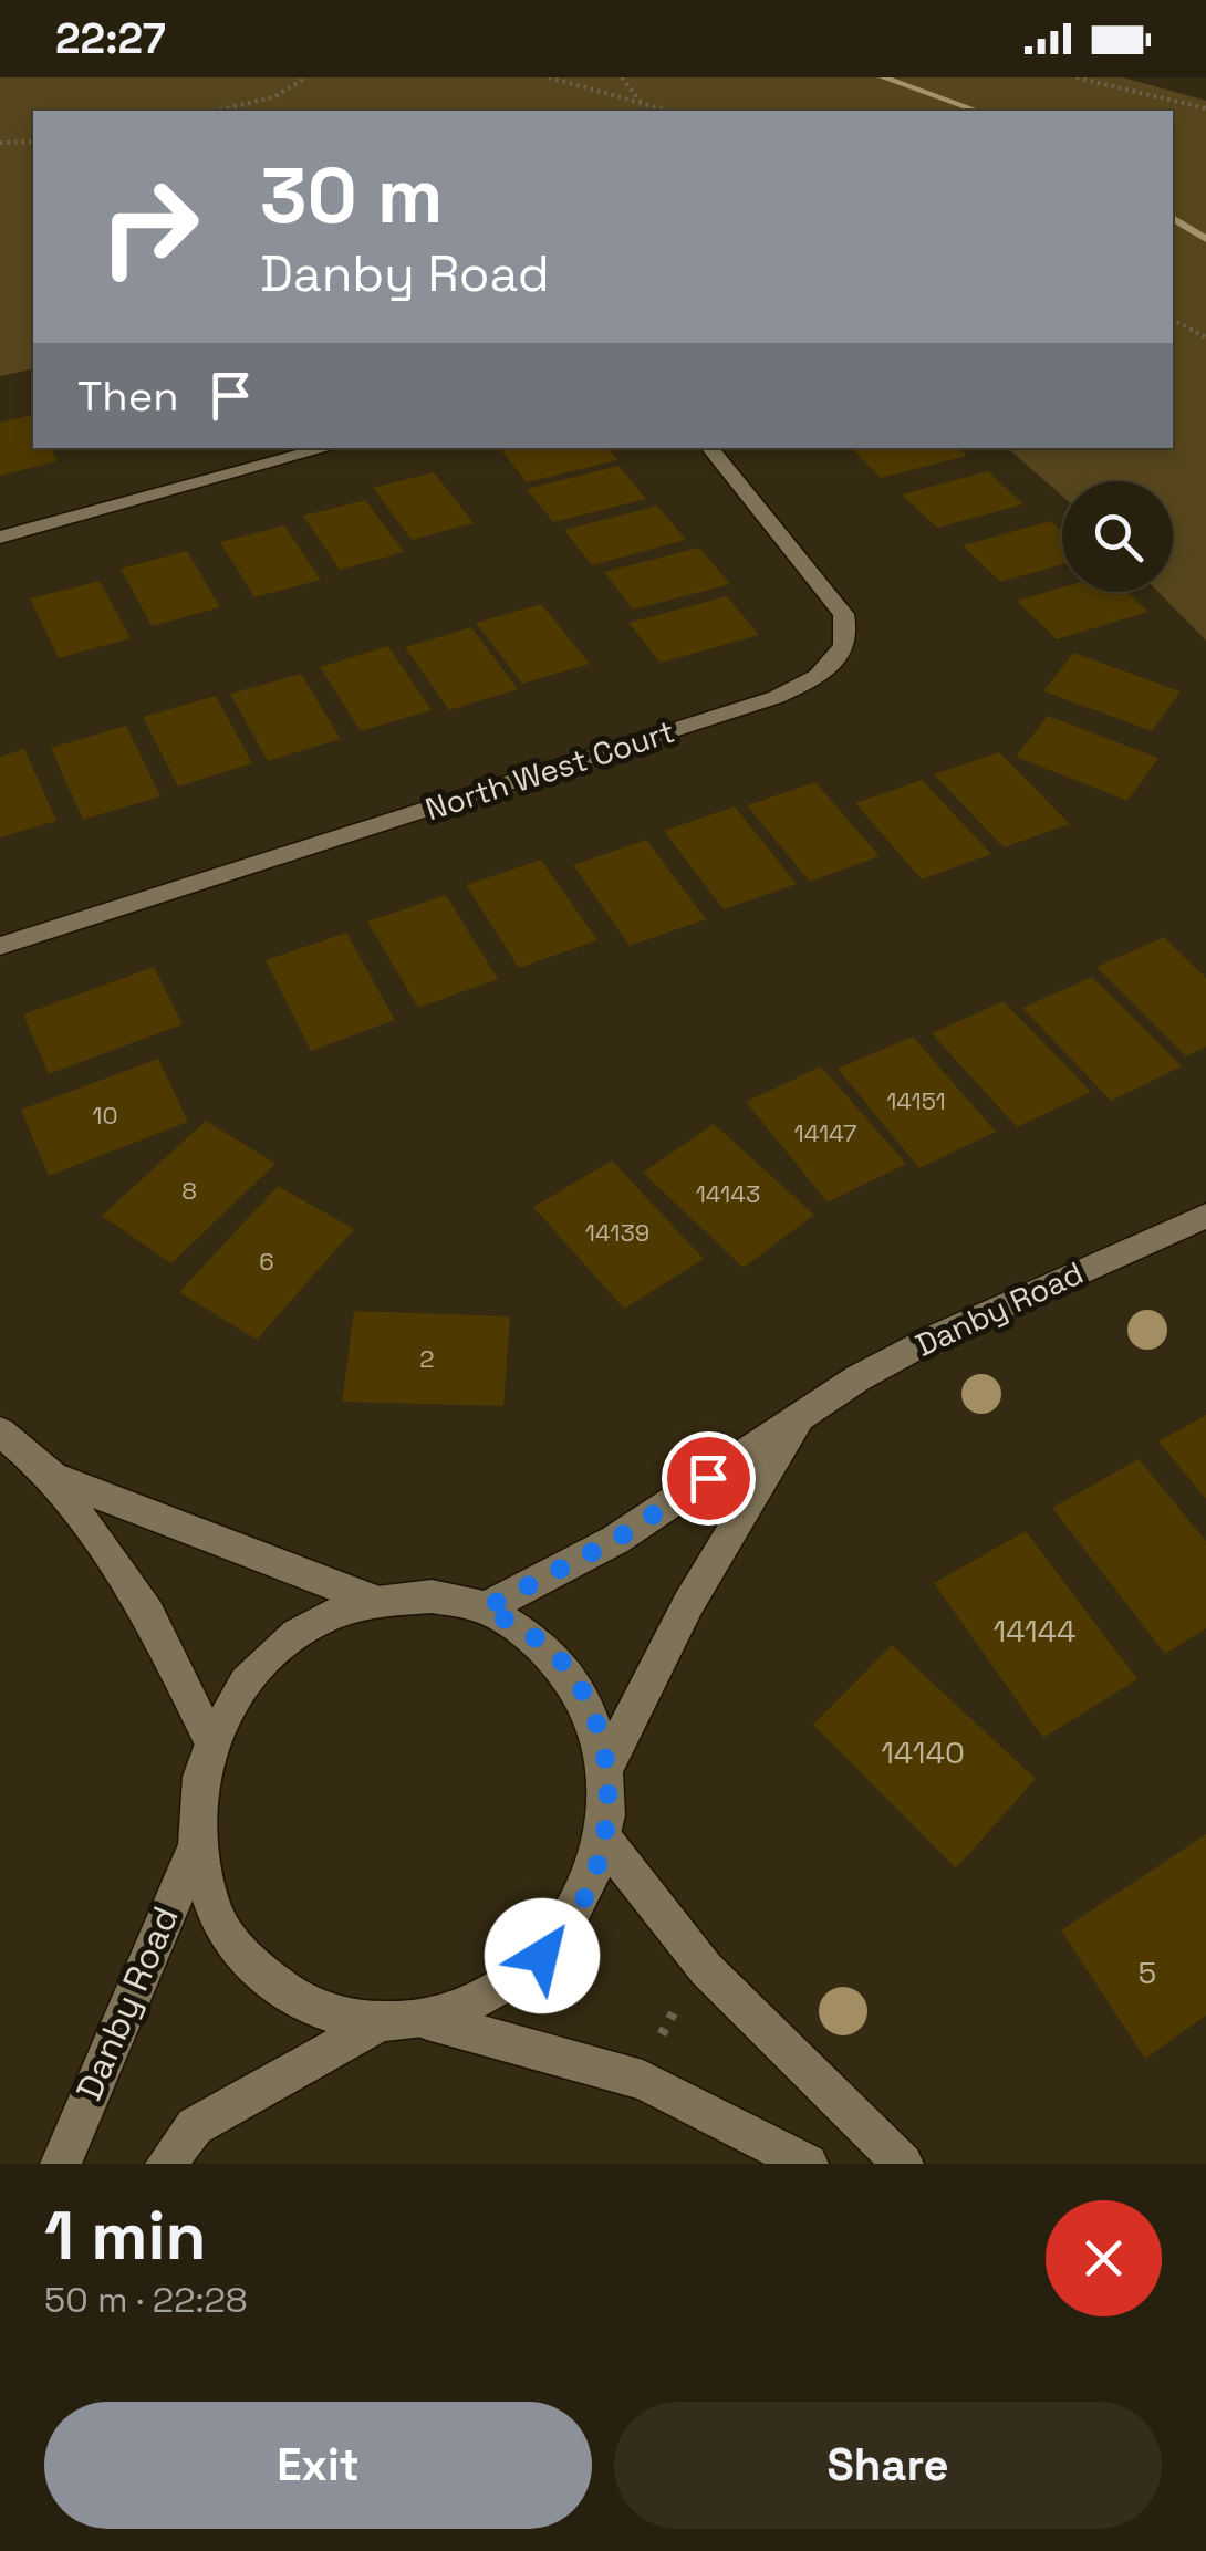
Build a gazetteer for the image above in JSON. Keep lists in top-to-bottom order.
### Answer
{
  "streets": {
    "street": ["North West Court", "Danby Road"]
  },
  "house_numbers": [
    "14151",
    "10",
    "14147",
    "8",
    "14143",
    "14139",
    "6",
    "2",
    "14144",
    "14140",
    "5"
  ],
  "page": {
    "status": "22:27",
    "turn": ["30 m", "Danby Road"],
    "then": "Then",
    "heading": ["1 min", "50 m · 22:28"],
    "buttons": ["Exit", "Share"]
  }
}
